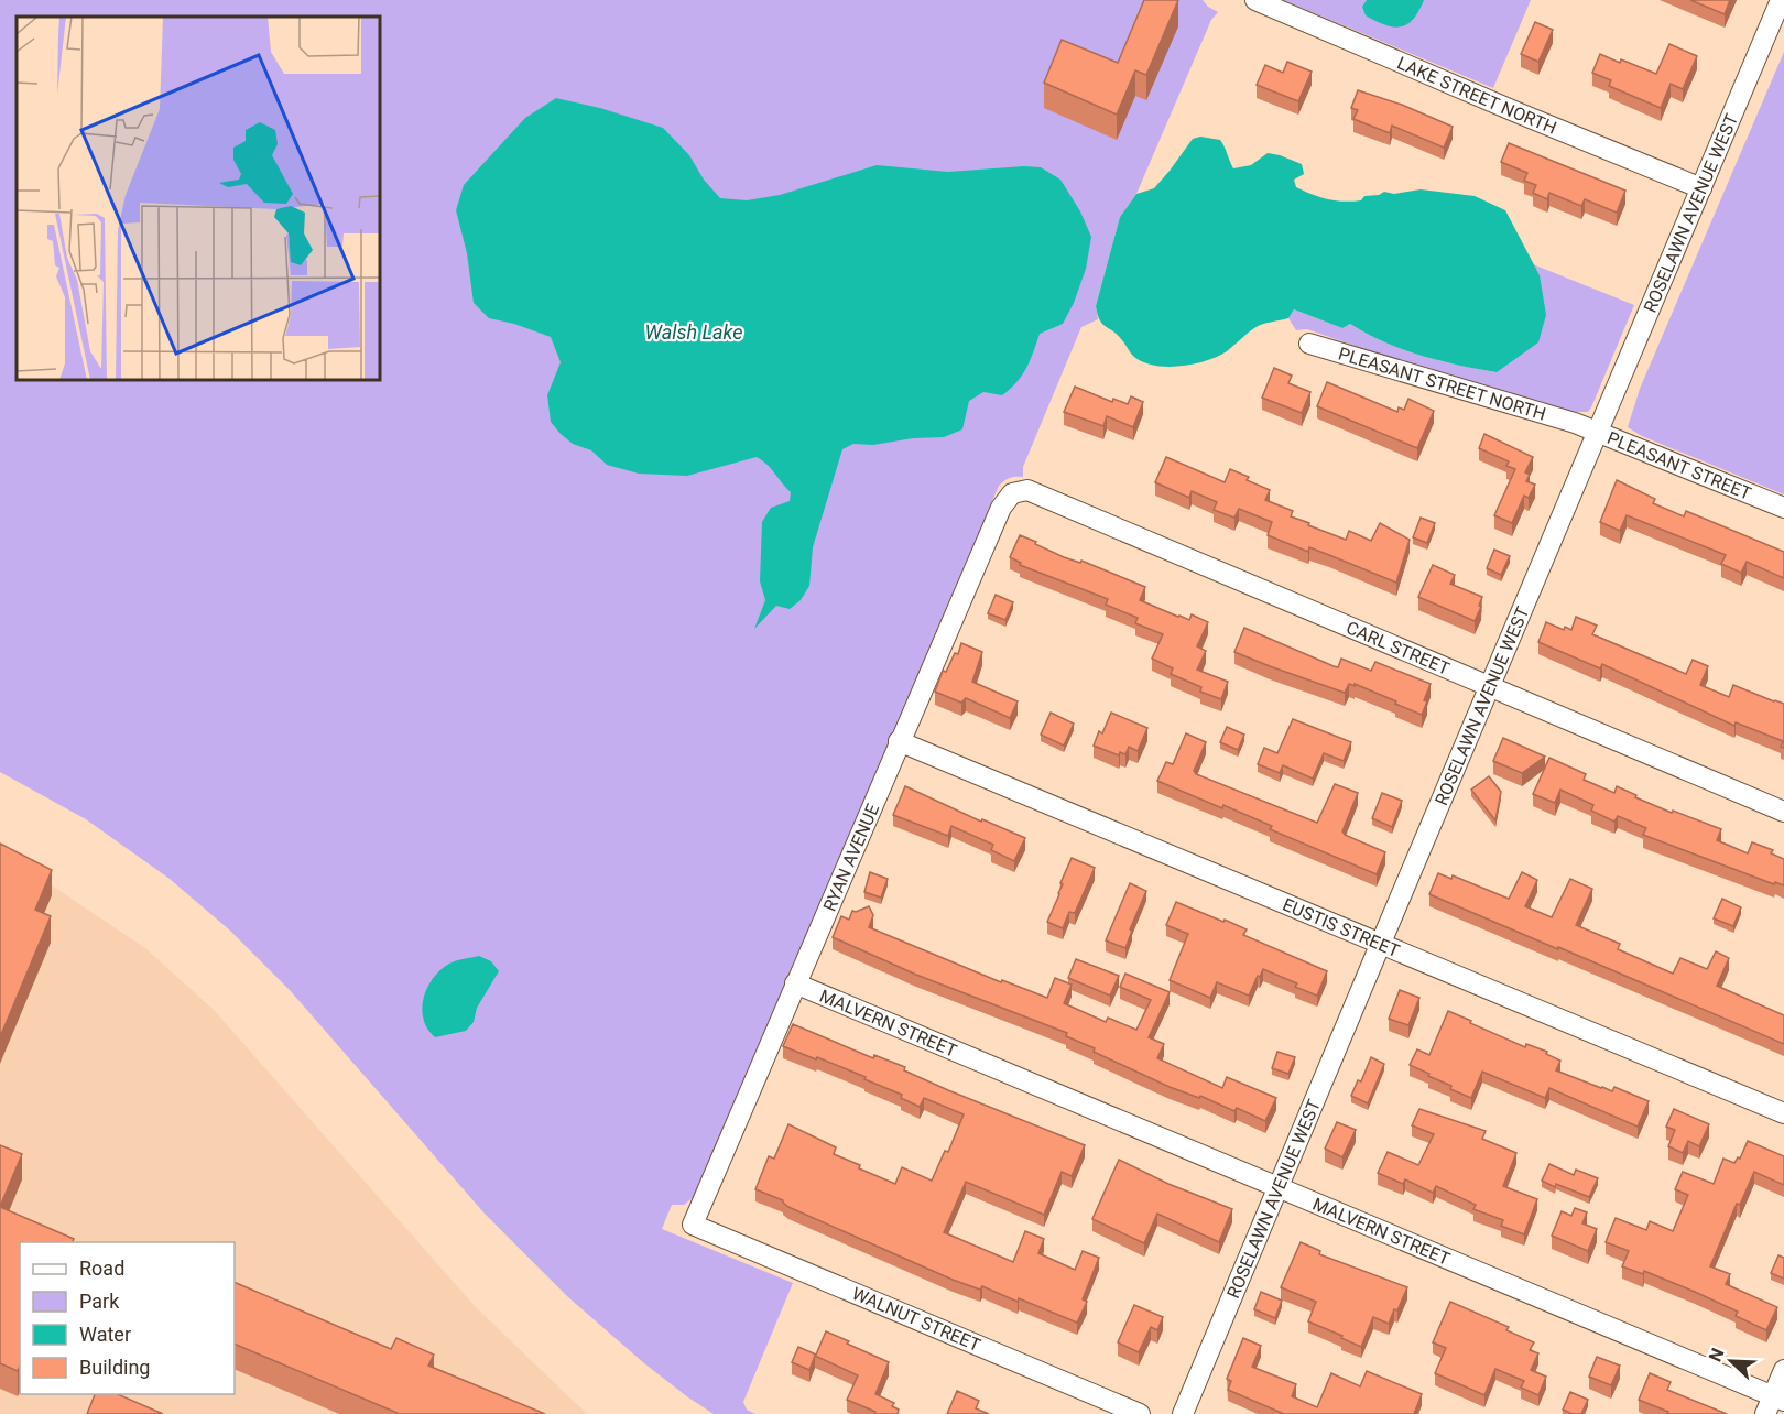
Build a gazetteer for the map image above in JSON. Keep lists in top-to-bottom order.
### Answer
{
  "streets": {
    "street": [
      "LAKE STREET NORTH",
      "ROSELAWN AVENUE WEST",
      "PLEASANT STREET NORTH",
      "PLEASANT STREET",
      "CARL STREET",
      "RYAN AVENUE",
      "EUSTIS STREET",
      "MALVERN STREET",
      "WALNUT STREET"
    ]
  },
  "crossings": [
    ["LAKE STREET NORTH", "ROSELAWN AVENUE WEST"],
    ["ROSELAWN AVENUE WEST", "PLEASANT STREET"],
    ["ROSELAWN AVENUE WEST", "CARL STREET"],
    ["ROSELAWN AVENUE WEST", "EUSTIS STREET"],
    ["ROSELAWN AVENUE WEST", "MALVERN STREET"],
    ["PLEASANT STREET NORTH", "PLEASANT STREET"],
    ["CARL STREET", "RYAN AVENUE"],
    ["RYAN AVENUE", "EUSTIS STREET"],
    ["RYAN AVENUE", "MALVERN STREET"],
    ["RYAN AVENUE", "WALNUT STREET"]
  ],
  "water": ["Walsh Lake"],
  "legend": [
    "Road",
    "Park",
    "Water",
    "Building"
  ],
  "north": "top left"
}
